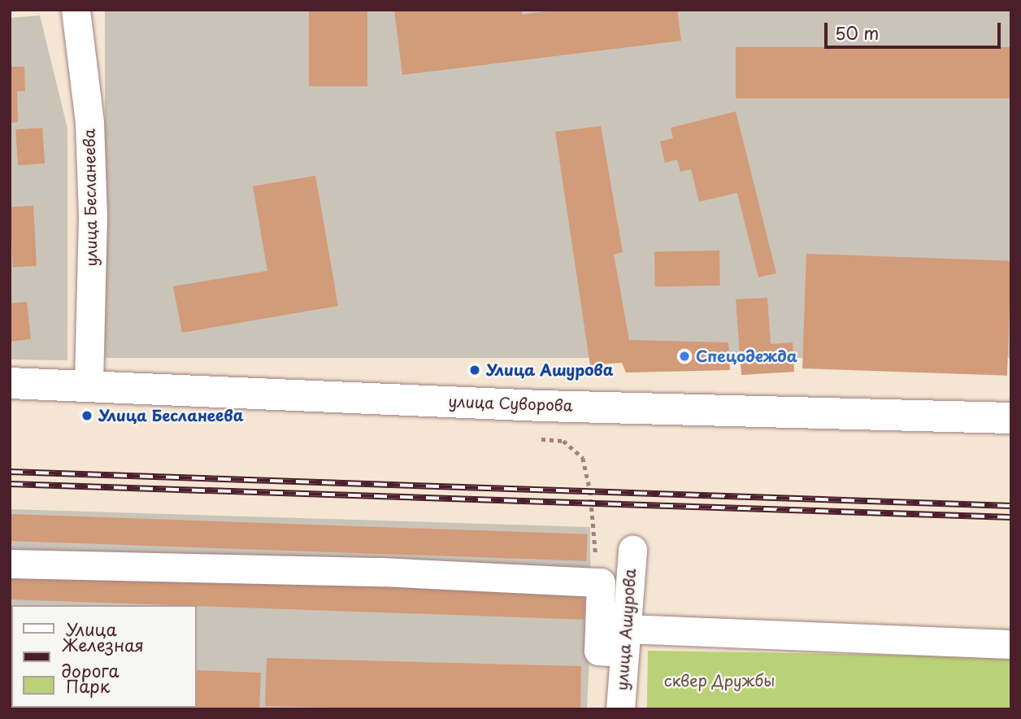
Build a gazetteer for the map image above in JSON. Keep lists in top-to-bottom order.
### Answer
{
  "streets": {
    "main road": ["улица Суворова"],
    "street": ["улица Бесланеева", "улица Ашурова"]
  },
  "crossings": [
    ["улица Бесланеева", "улица Суворова"]
  ],
  "parks": ["сквер Дружбы"],
  "places": ["Спецодежда", "Улица Ашурова", "Улица Бесланеева"],
  "legend": ["Улица", "Железная дорога", "Парк"],
  "scale_bar": "50 m"
}
